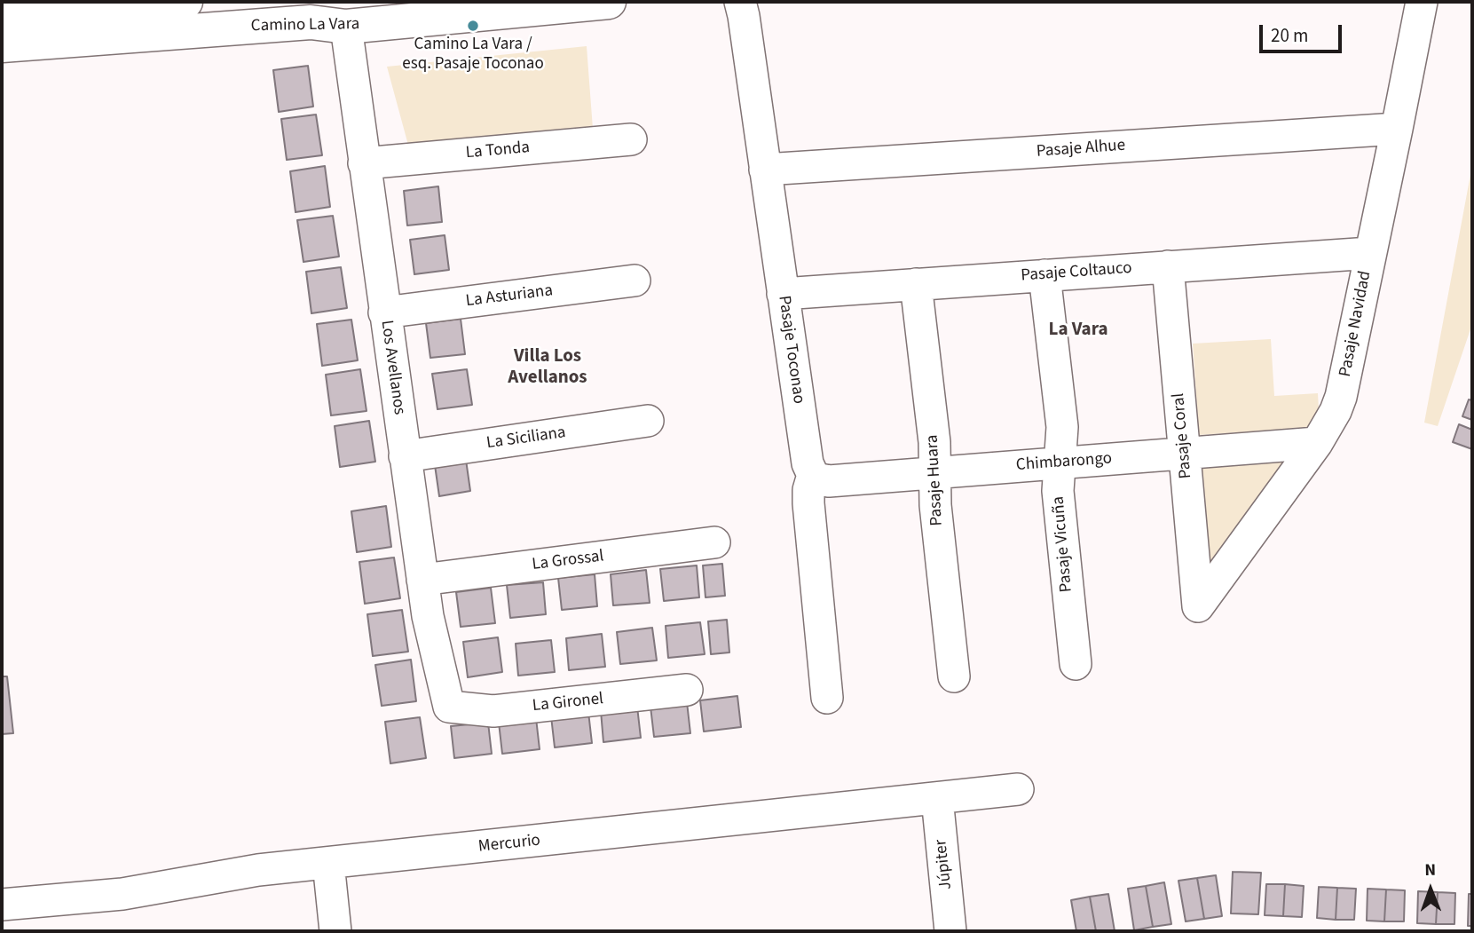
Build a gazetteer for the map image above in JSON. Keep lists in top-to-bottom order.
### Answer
{
  "streets": {
    "street": [
      "Camino La Vara",
      "Pasaje Alhue",
      "La Tonda",
      "Pasaje Coltauco",
      "La Asturiana",
      "Pasaje Navidad",
      "Pasaje Toconao",
      "Los Avellanos",
      "Pasaje Coral",
      "La Siciliana",
      "Chimbarongo",
      "Pasaje Huara",
      "Pasaje Vicuña",
      "La Grossal",
      "La Gironel",
      "Mercurio",
      "Júpiter"
    ]
  },
  "crossings": [
    ["Camino La Vara", "Los Avellanos"],
    ["Pasaje Alhue", "Pasaje Navidad"],
    ["Pasaje Alhue", "Pasaje Toconao"],
    ["La Tonda", "Los Avellanos"],
    ["Pasaje Coltauco", "Pasaje Navidad"],
    ["Pasaje Coltauco", "Pasaje Toconao"],
    ["Pasaje Coltauco", "Pasaje Coral"],
    ["Pasaje Coltauco", "Pasaje Huara"],
    ["Pasaje Coltauco", "Pasaje Vicuña"],
    ["La Asturiana", "Los Avellanos"],
    ["Pasaje Navidad", "Pasaje Coral"],
    ["Pasaje Navidad", "Chimbarongo"],
    ["Pasaje Toconao", "Chimbarongo"],
    ["Los Avellanos", "La Siciliana"],
    ["Los Avellanos", "La Grossal"],
    ["Los Avellanos", "La Gironel"],
    ["Pasaje Coral", "Chimbarongo"],
    ["Chimbarongo", "Pasaje Huara"],
    ["Chimbarongo", "Pasaje Vicuña"],
    ["Mercurio", "Júpiter"]
  ],
  "districts": ["La Vara", "Villa Los Avellanos"],
  "places": ["Camino La Vara / esq. Pasaje Toconao"],
  "scale_bar": "20 m",
  "north": "top"
}
